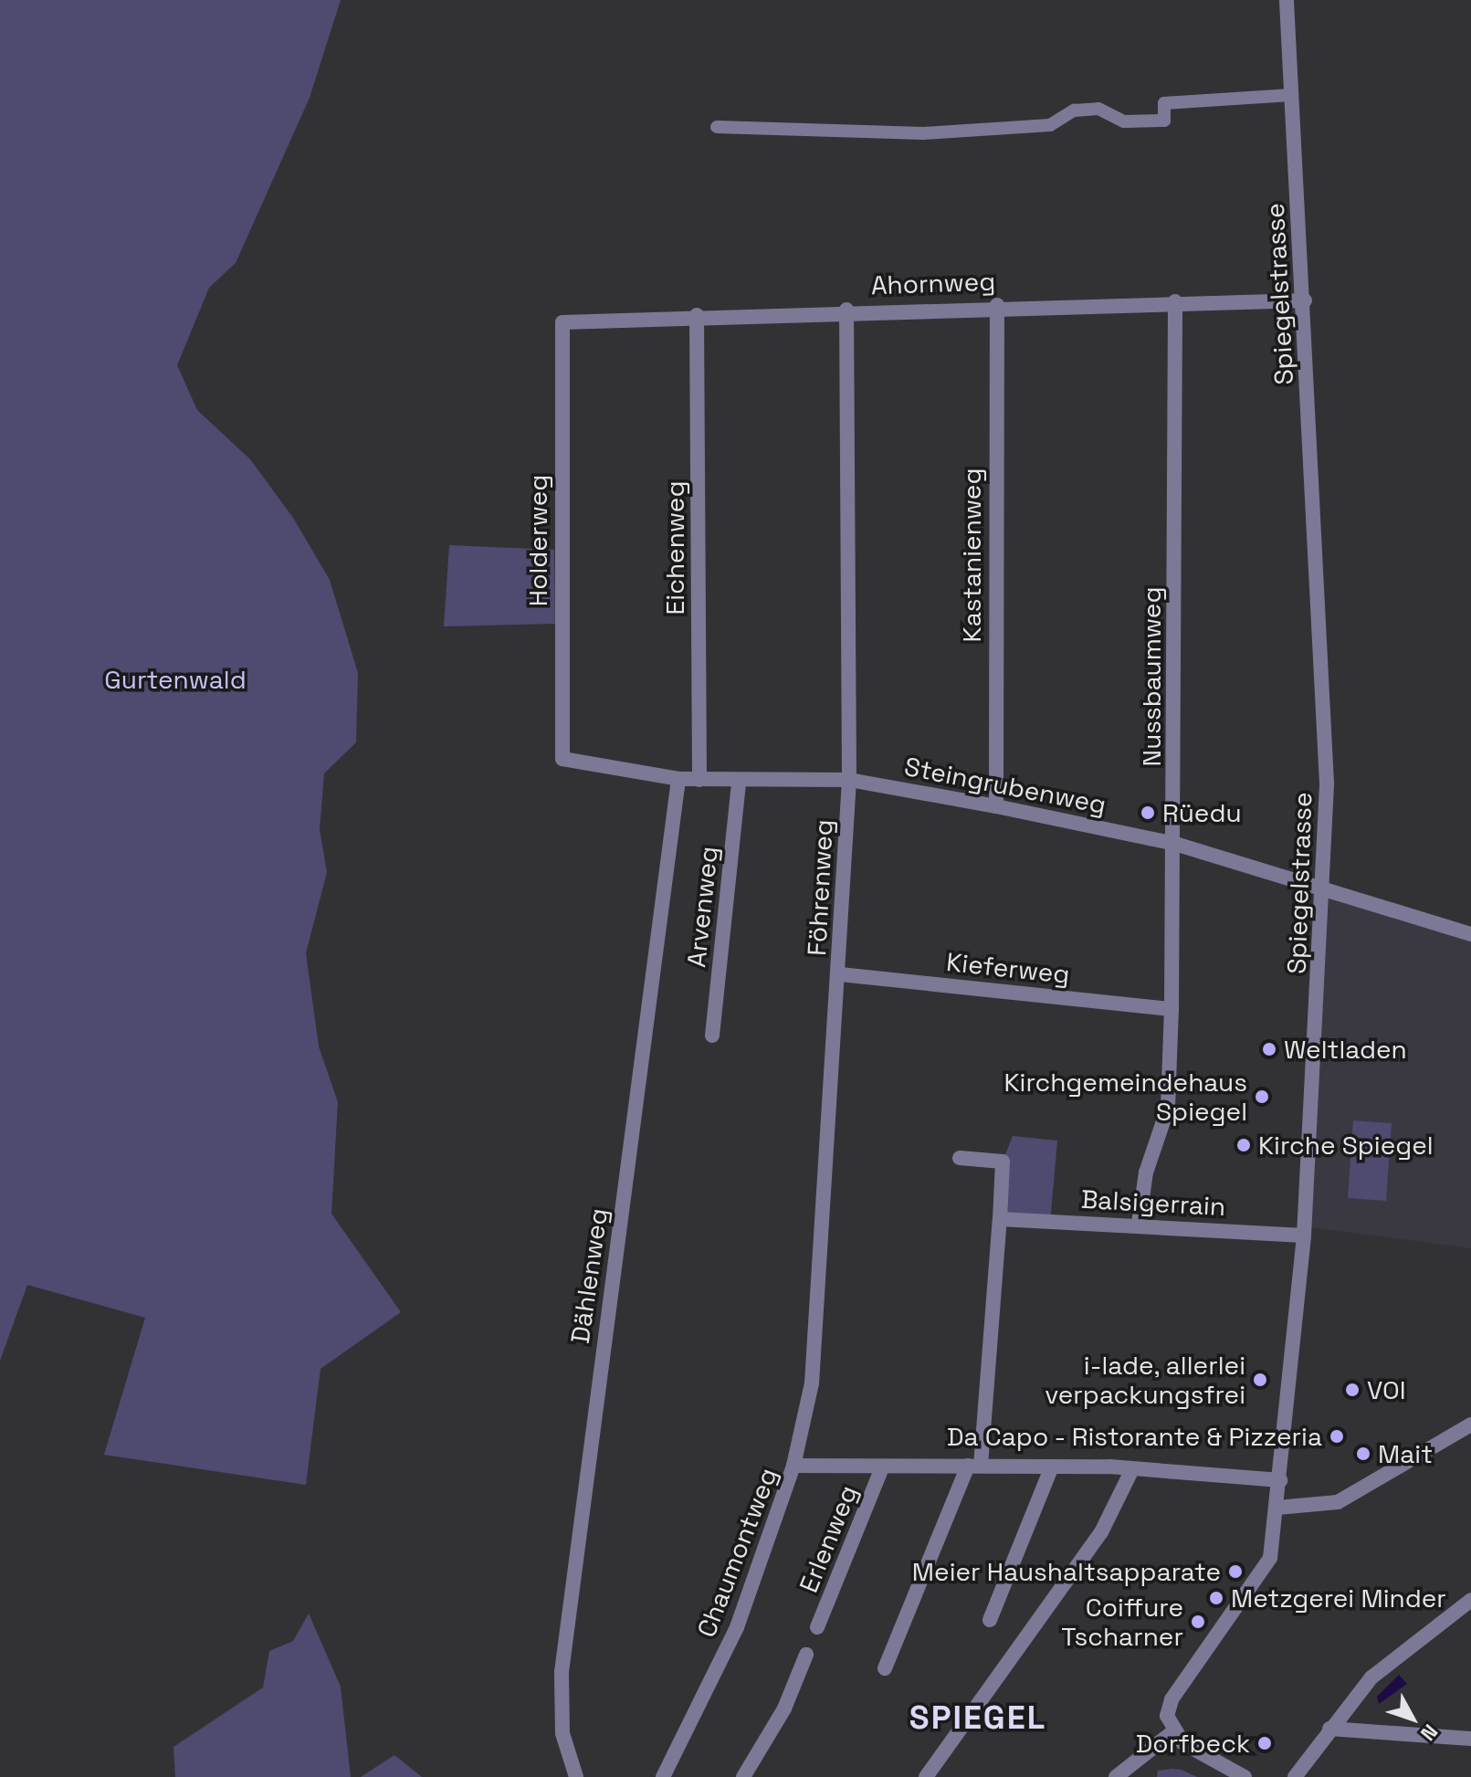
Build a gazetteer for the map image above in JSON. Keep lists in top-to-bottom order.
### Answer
{
  "streets": {
    "street": [
      "Ahornweg",
      "Spiegelstrasse",
      "Holderweg",
      "Eichenweg",
      "Kastanienweg",
      "Nussbaumweg",
      "Steingrubenweg",
      "Föhrenweg",
      "Arvenweg",
      "Kieferweg",
      "Balsigerrain",
      "Dählenweg",
      "Erlenweg",
      "Chaumontweg"
    ]
  },
  "crossings": [
    ["Ahornweg", "Spiegelstrasse"],
    ["Ahornweg", "Holderweg"],
    ["Ahornweg", "Eichenweg"],
    ["Ahornweg", "Kastanienweg"],
    ["Ahornweg", "Nussbaumweg"],
    ["Ahornweg", "Föhrenweg"],
    ["Spiegelstrasse", "Steingrubenweg"],
    ["Spiegelstrasse", "Balsigerrain"],
    ["Spiegelstrasse", "Chaumontweg"],
    ["Holderweg", "Steingrubenweg"],
    ["Eichenweg", "Steingrubenweg"],
    ["Kastanienweg", "Steingrubenweg"],
    ["Nussbaumweg", "Steingrubenweg"],
    ["Nussbaumweg", "Kieferweg"],
    ["Nussbaumweg", "Balsigerrain"],
    ["Steingrubenweg", "Föhrenweg"],
    ["Steingrubenweg", "Arvenweg"],
    ["Steingrubenweg", "Dählenweg"],
    ["Föhrenweg", "Kieferweg"],
    ["Föhrenweg", "Chaumontweg"],
    ["Erlenweg", "Chaumontweg"]
  ],
  "districts": ["SPIEGEL"],
  "parks": ["Gurtenwald"],
  "places": [
    "Rüedu",
    "Weltladen",
    "Kirchgemeindehaus Spiegel",
    "Kirche Spiegel",
    "i-lade, allerlei verpackungsfrei",
    "VOI",
    "Da Capo - Ristorante & Pizzeria",
    "Mait",
    "Meier Haushaltsapparate",
    "Metzgerei Minder",
    "Coiffure Tscharner",
    "Dorfbeck"
  ],
  "north": "bottom right"
}
